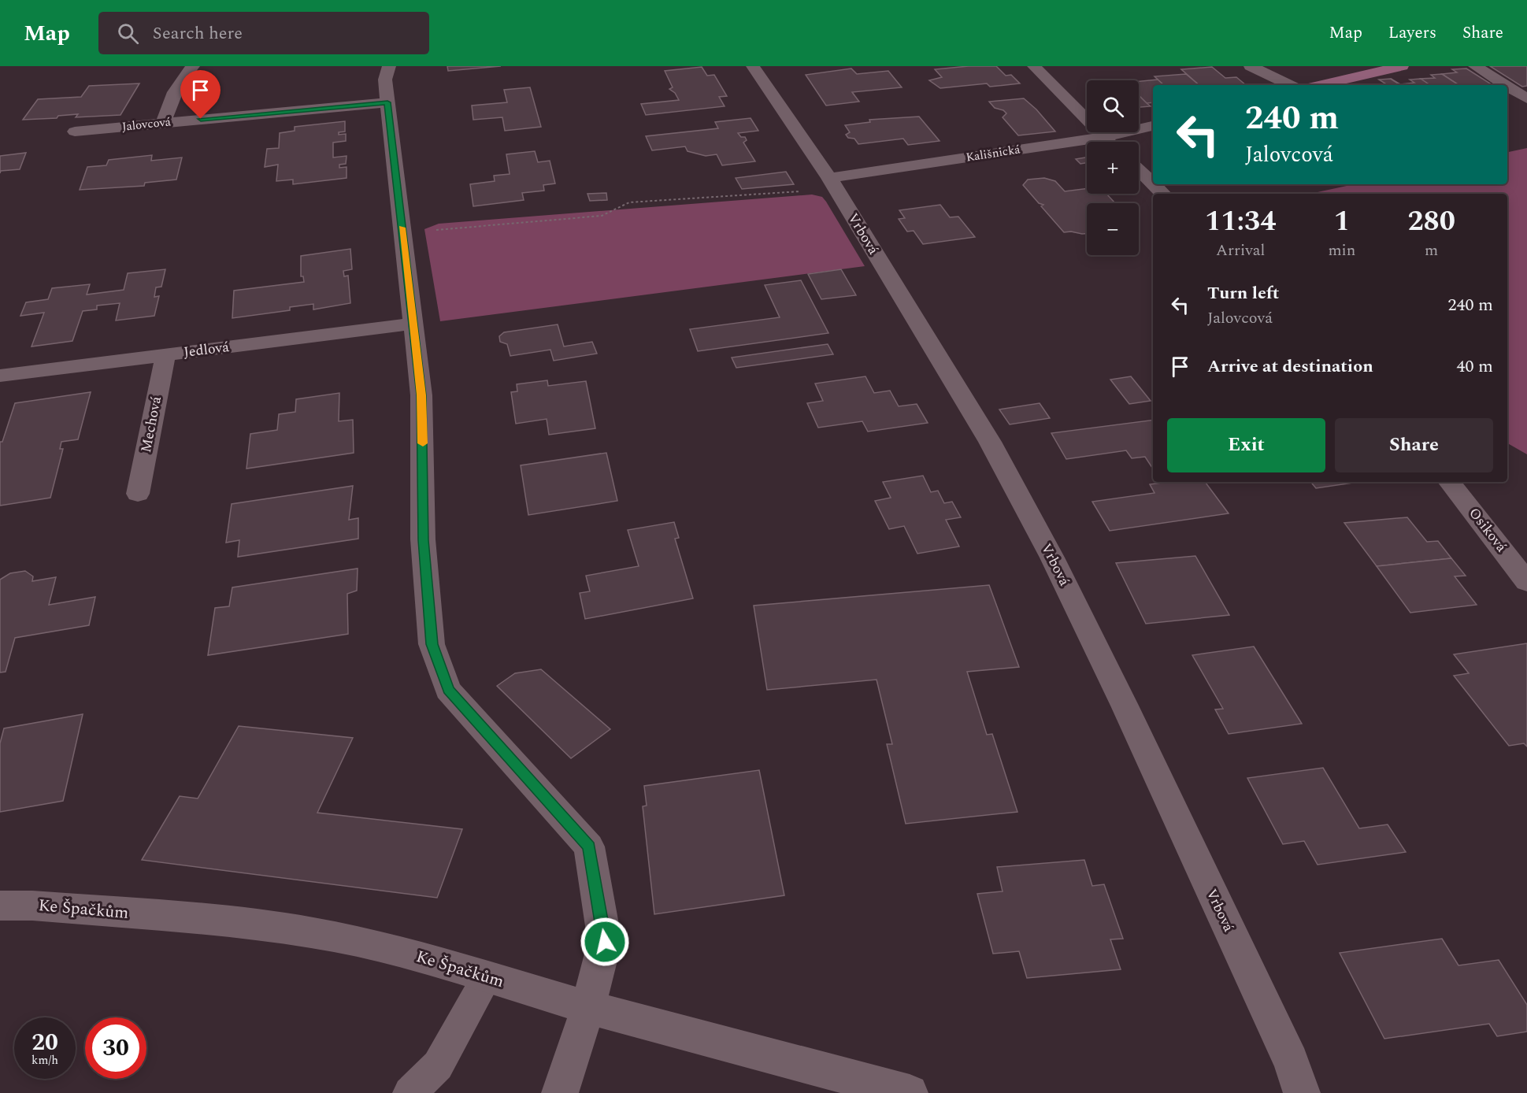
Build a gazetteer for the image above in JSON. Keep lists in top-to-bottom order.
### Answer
{
  "streets": {
    "street": [
      "Jalovcová",
      "Kališnická",
      "Vrbová",
      "Jedlová",
      "Mechová",
      "Osiková",
      "Ke Špačkům"
    ]
  },
  "crossings": [
    ["Kališnická", "Vrbová"],
    ["Jedlová", "Mechová"]
  ],
  "page": {
    "header": "Map",
    "search": "Search here",
    "nav": ["Map", "Layers", "Share"],
    "map_buttons": ["+", "−"],
    "turn": ["240 m", "Jalovcová"],
    "eta": [
      "11:34",
      "Arrival",
      "1",
      "min",
      "280",
      "m"
    ],
    "list": [
      {
        "name": "Turn left",
        "note": "Jalovcová",
        "value": "240 m"
      },
      {
        "name": "Arrive at destination",
        "value": "40 m"
      }
    ],
    "buttons": ["Exit", "Share"],
    "speed": "20 km/h",
    "limit": "30"
  }
}
